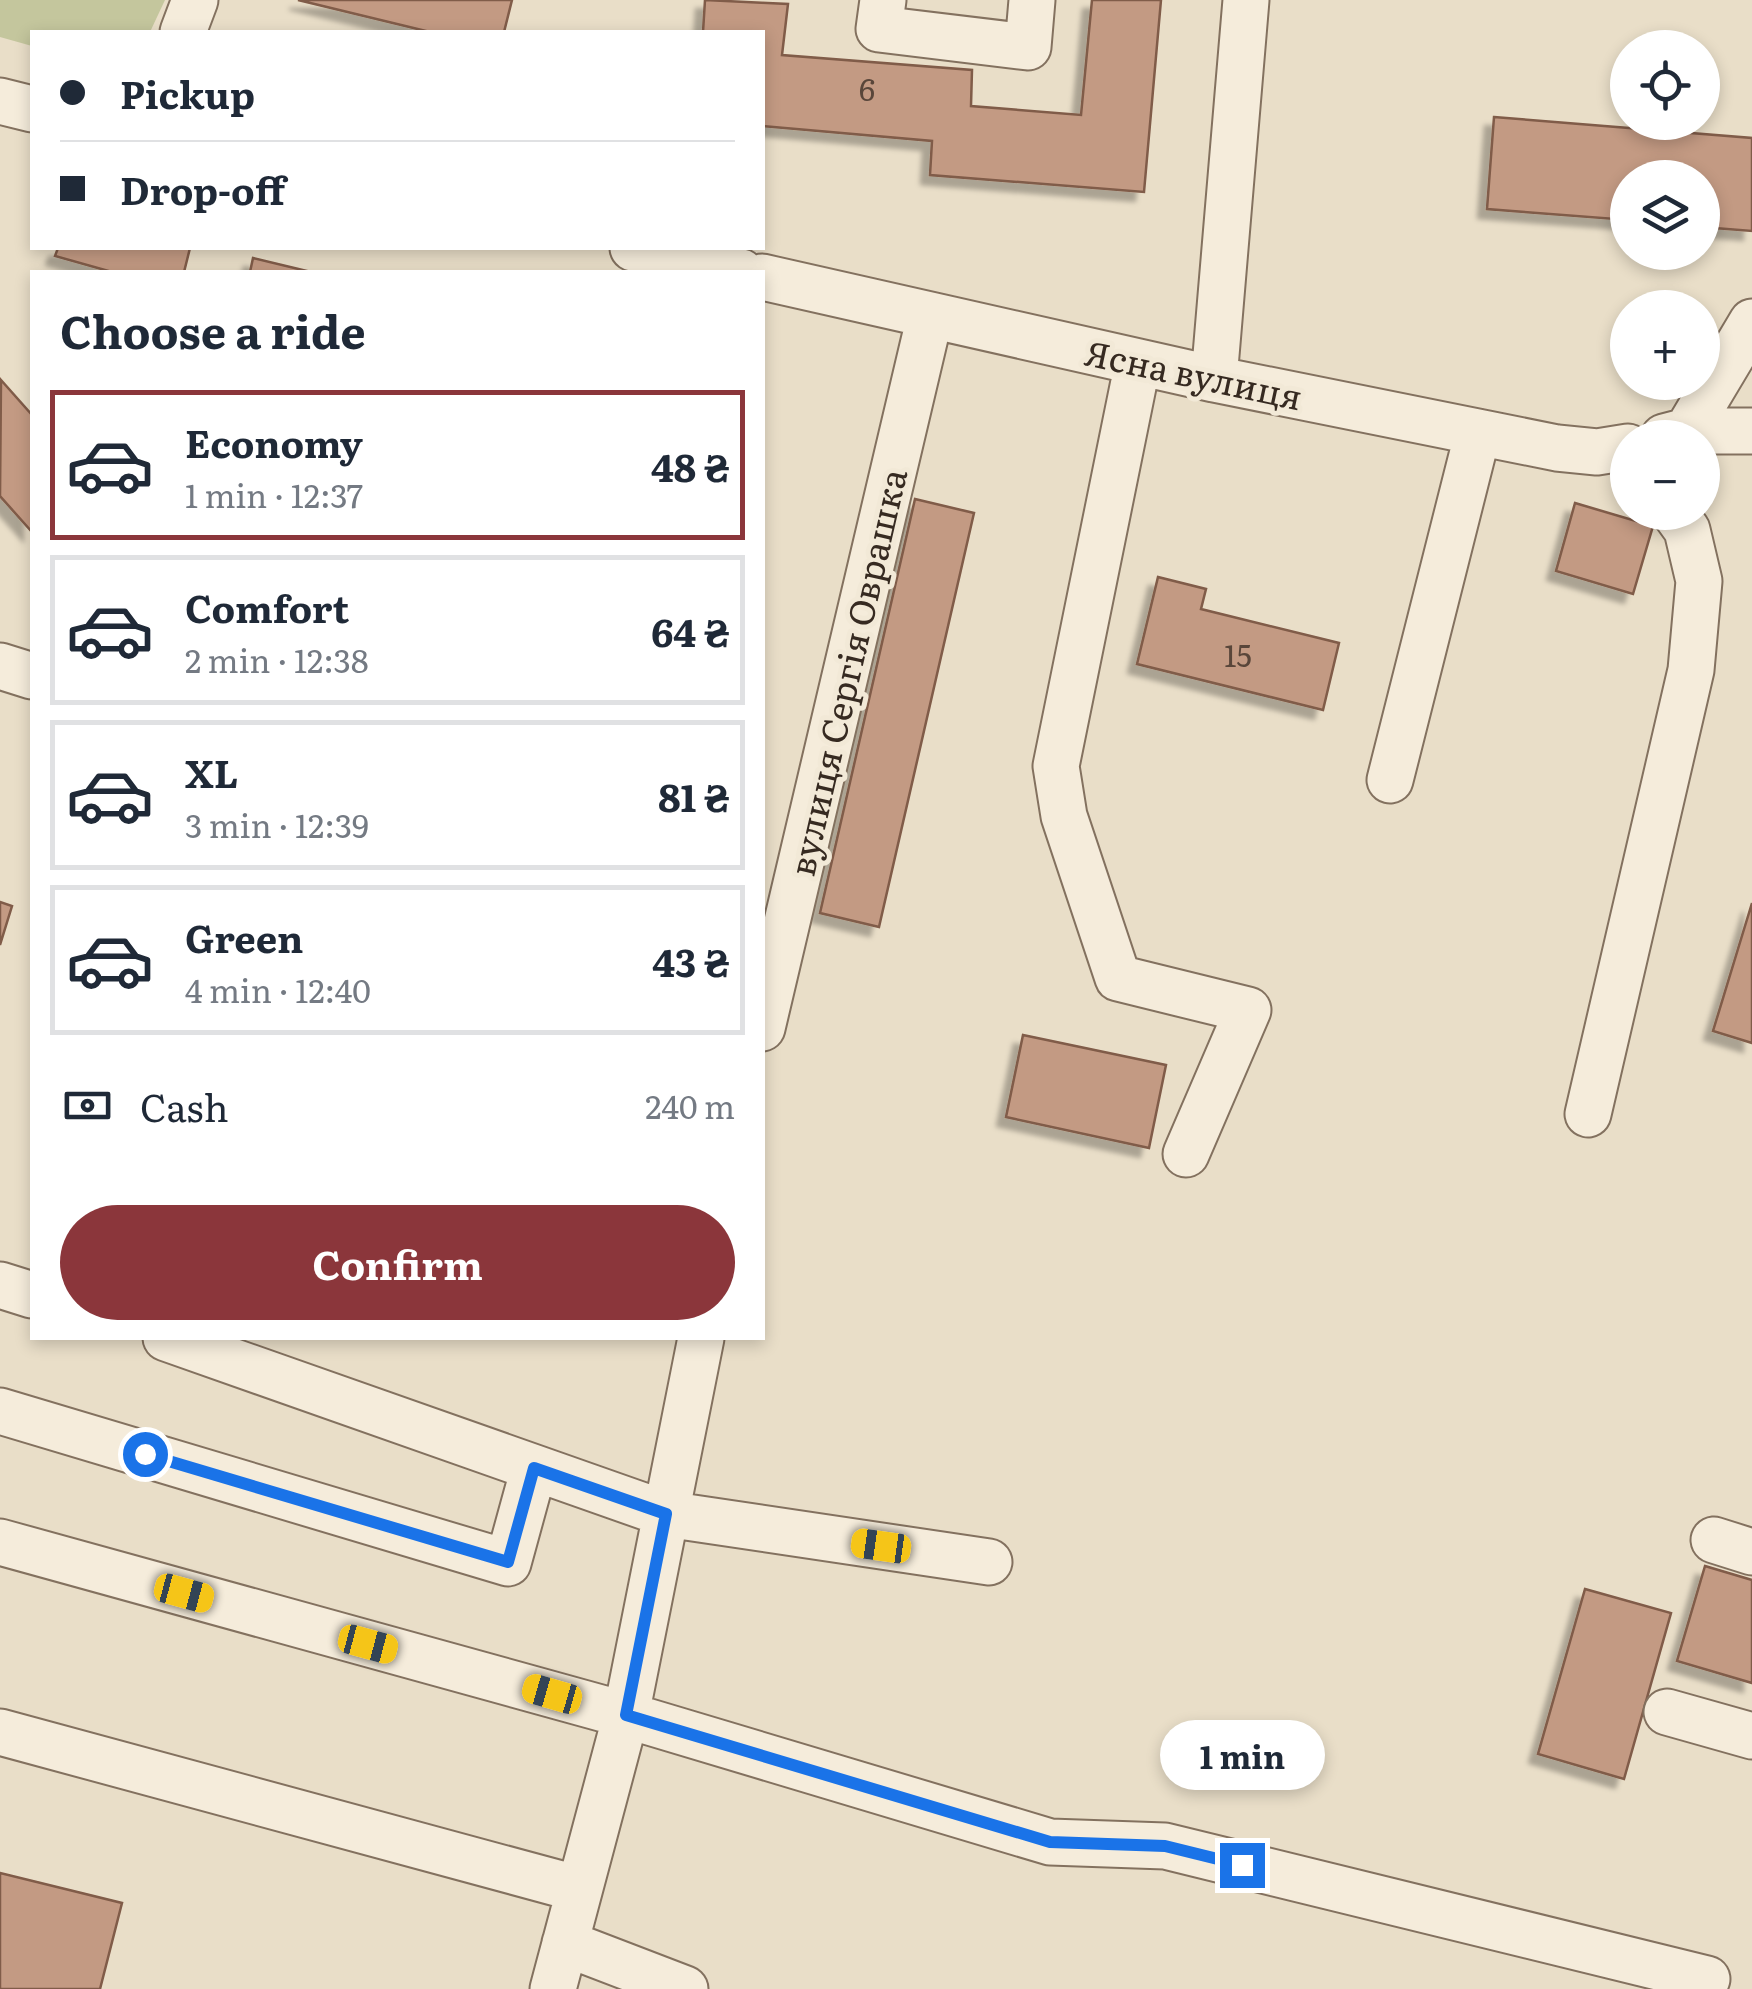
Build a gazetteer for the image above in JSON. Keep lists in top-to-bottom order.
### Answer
{
  "streets": {
    "street": ["Ясна вулиця", "вулиця Сергія Оврашка"]
  },
  "crossings": [
    ["Ясна вулиця", "вулиця Сергія Оврашка"]
  ],
  "house_numbers": ["6", "15"],
  "page": {
    "map_buttons": ["+", "−"],
    "banner": ["Pickup", "Drop-off"],
    "heading": "Choose a ride",
    "list": [
      {
        "name": "Economy",
        "note": "1 min · 12:37",
        "value": "48 ₴"
      },
      {
        "name": "Comfort",
        "note": "2 min · 12:38",
        "value": "64 ₴"
      },
      {
        "name": "XL",
        "note": "3 min · 12:39",
        "value": "81 ₴"
      },
      {
        "name": "Green",
        "note": "4 min · 12:40",
        "value": "43 ₴"
      }
    ],
    "pay": ["Cash", "240 m"],
    "buttons": "Confirm",
    "bubble": "1 min"
  }
}
